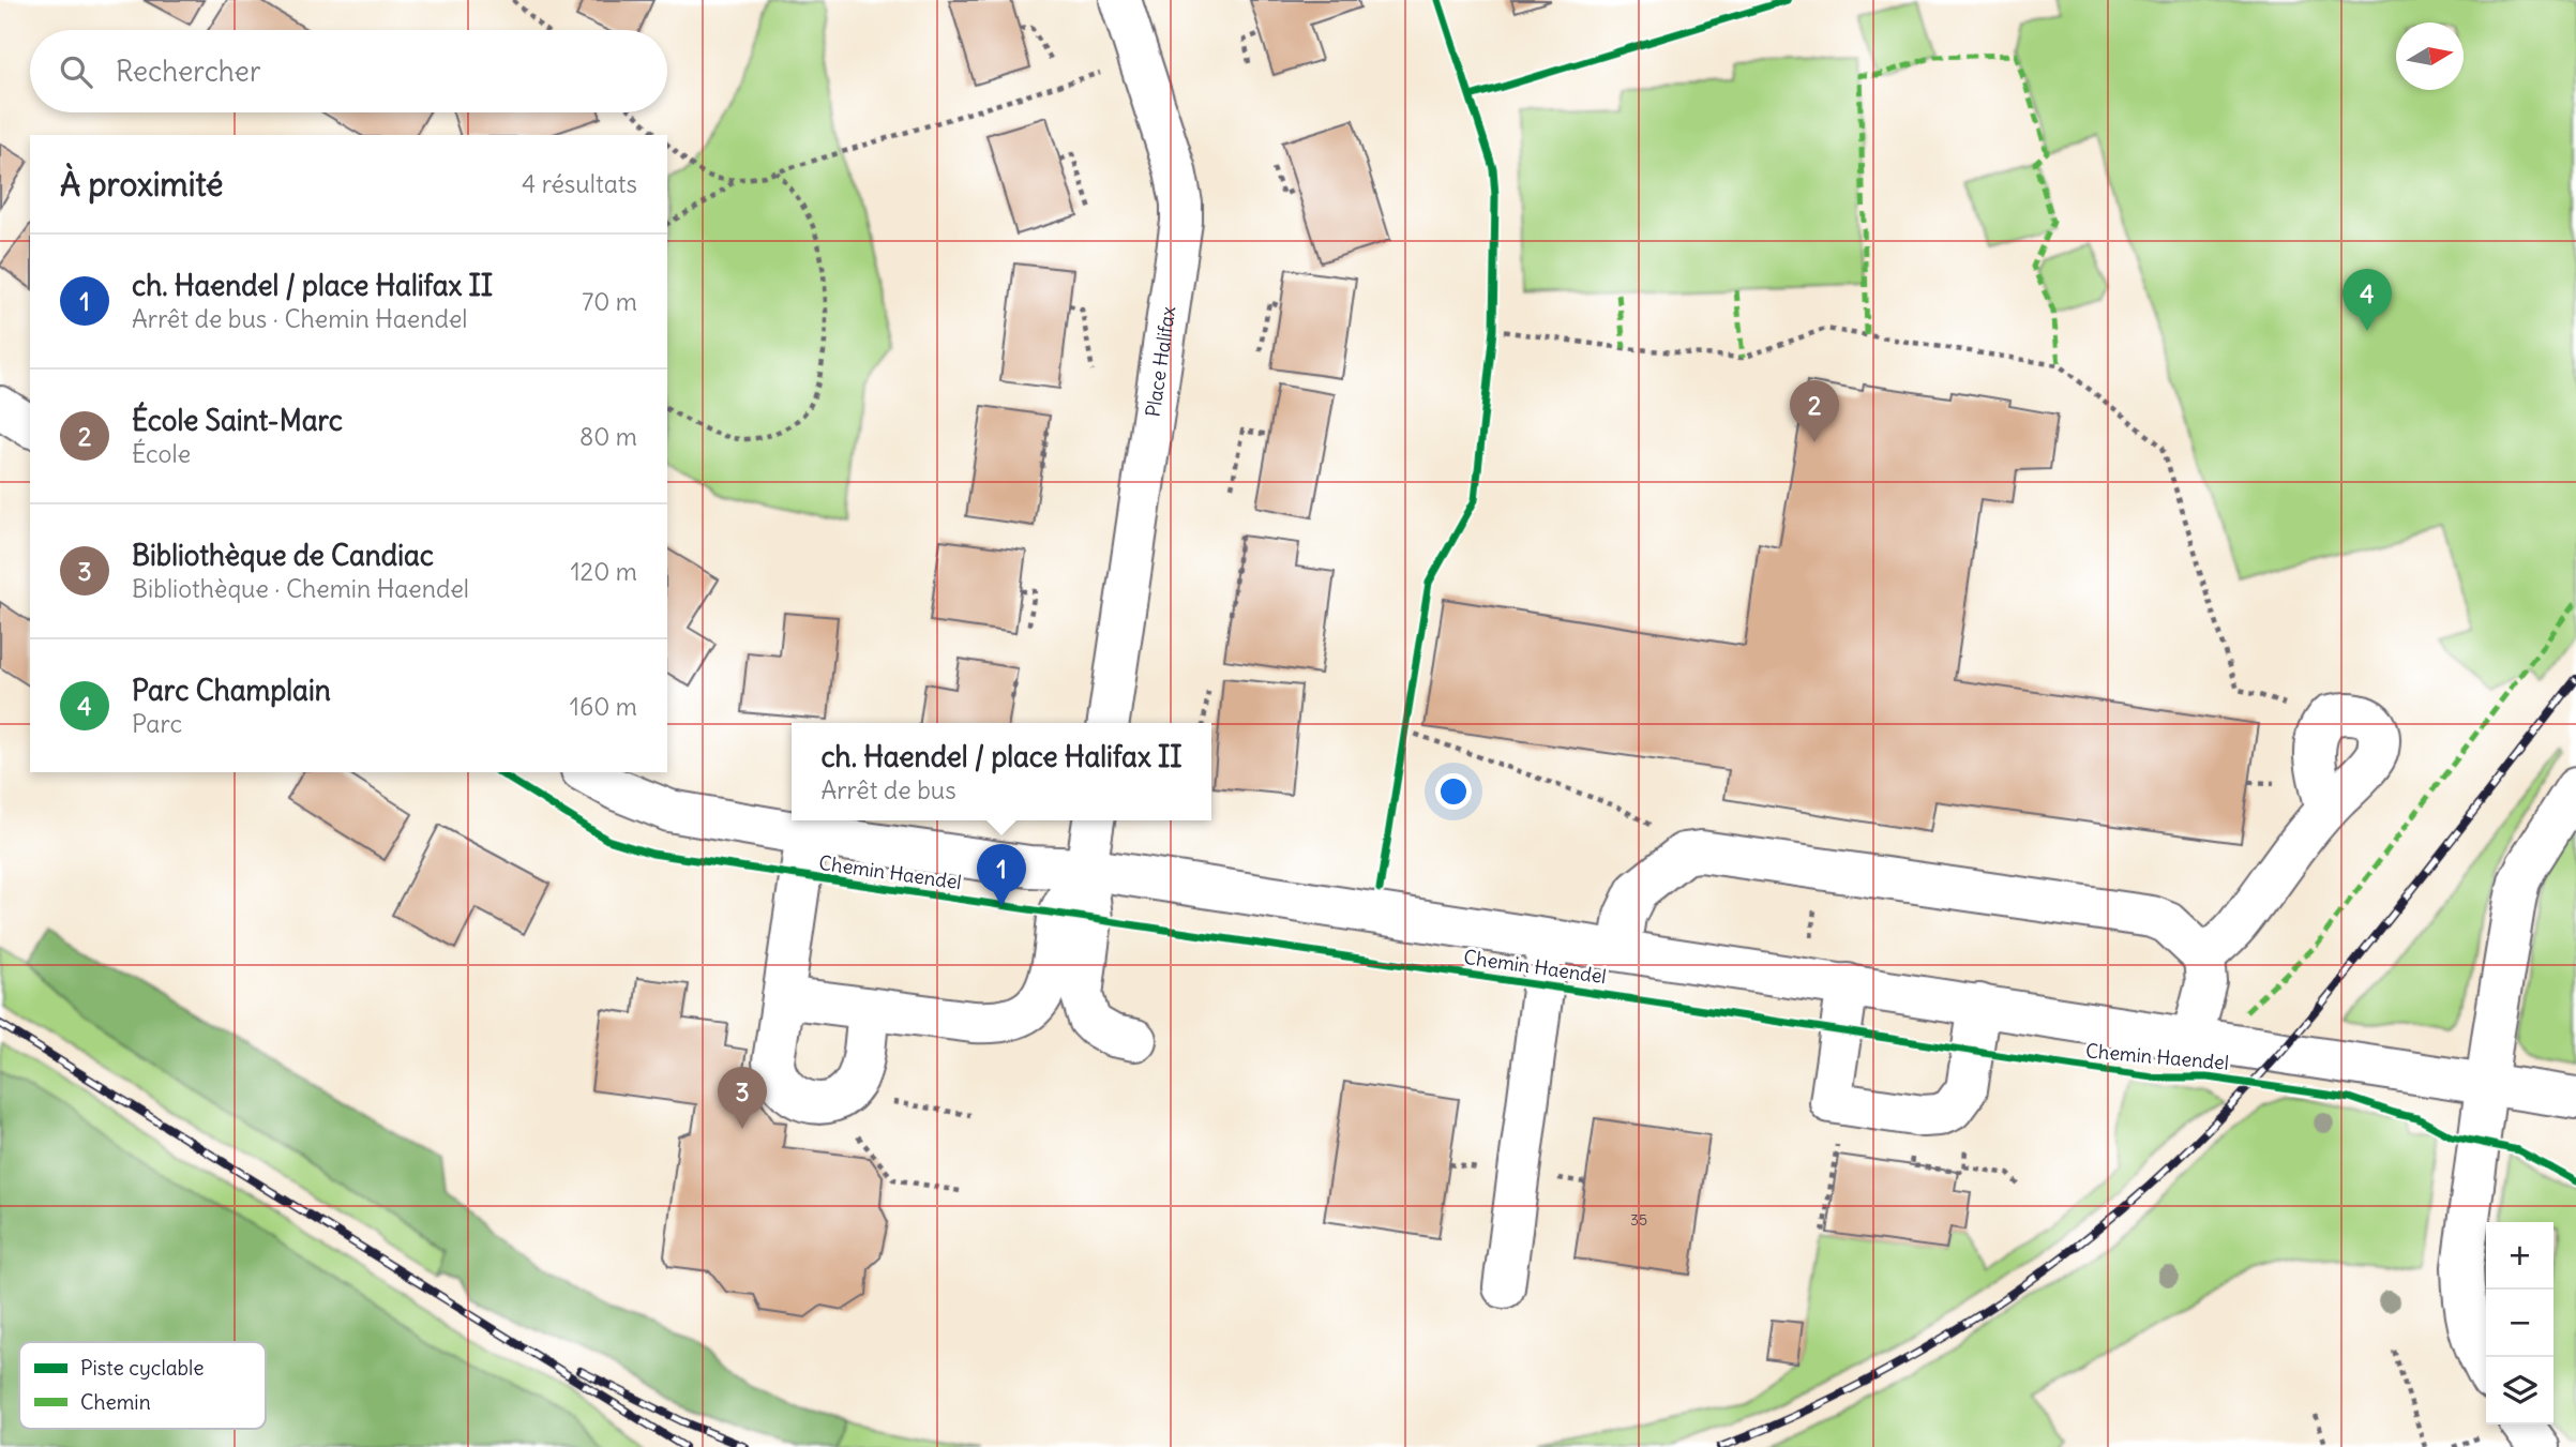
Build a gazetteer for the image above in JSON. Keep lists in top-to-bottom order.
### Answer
{
  "streets": {
    "street": ["Place Halifax", "Chemin Haendel"]
  },
  "house_numbers": ["35"],
  "legend": ["Piste cyclable", "Chemin"],
  "north": "right",
  "page": {
    "search": "Rechercher",
    "heading": ["À proximité", "4 résultats"],
    "list": [
      {
        "mark": "1",
        "name": "ch. Haendel / place Halifax II",
        "note": "Arrêt de bus · Chemin Haendel",
        "value": "70 m"
      },
      {
        "mark": "2",
        "name": "École Saint-Marc",
        "note": "École",
        "value": "80 m"
      },
      {
        "mark": "3",
        "name": "Bibliothèque de Candiac",
        "note": "Bibliothèque · Chemin Haendel",
        "value": "120 m"
      },
      {
        "mark": "4",
        "name": "Parc Champlain",
        "note": "Parc",
        "value": "160 m"
      }
    ],
    "pins": [
      "4",
      "2",
      "1",
      "3"
    ],
    "popup": ["ch. Haendel / place Halifax II", "Arrêt de bus"],
    "map_buttons": ["+", "−"]
  }
}
